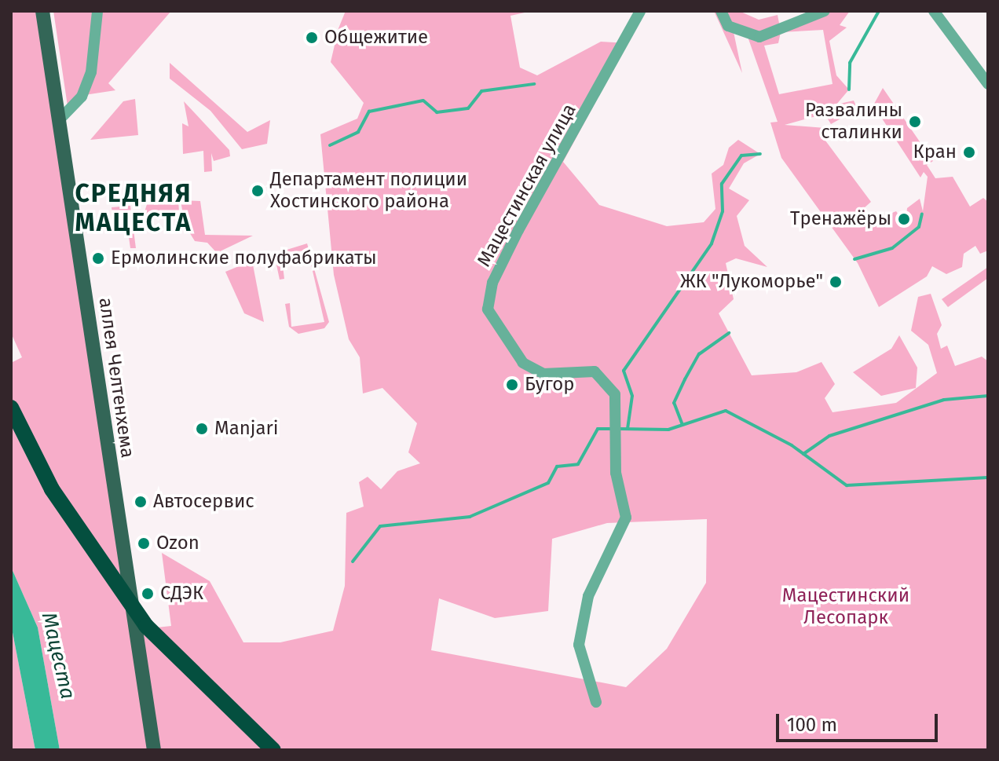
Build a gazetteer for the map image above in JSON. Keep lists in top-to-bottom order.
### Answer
{
  "streets": {
    "main road": ["аллея Челтенхема"],
    "street": ["Мацестинская улица"]
  },
  "districts": ["СРЕДНЯЯ МАЦЕСТА"],
  "water": ["Мацеста"],
  "parks": ["Мацестинский Лесопарк"],
  "places": [
    "Общежитие",
    "Развалины сталинки",
    "Кран",
    "Департамент полиции Хостинского района",
    "Тренажёры",
    "Ермолинские полуфабрикаты",
    "ЖК \"Лукоморье\"",
    "Бугор",
    "Manjari",
    "Автосервис",
    "Ozon",
    "СДЭК"
  ],
  "scale_bar": "100 m"
}
